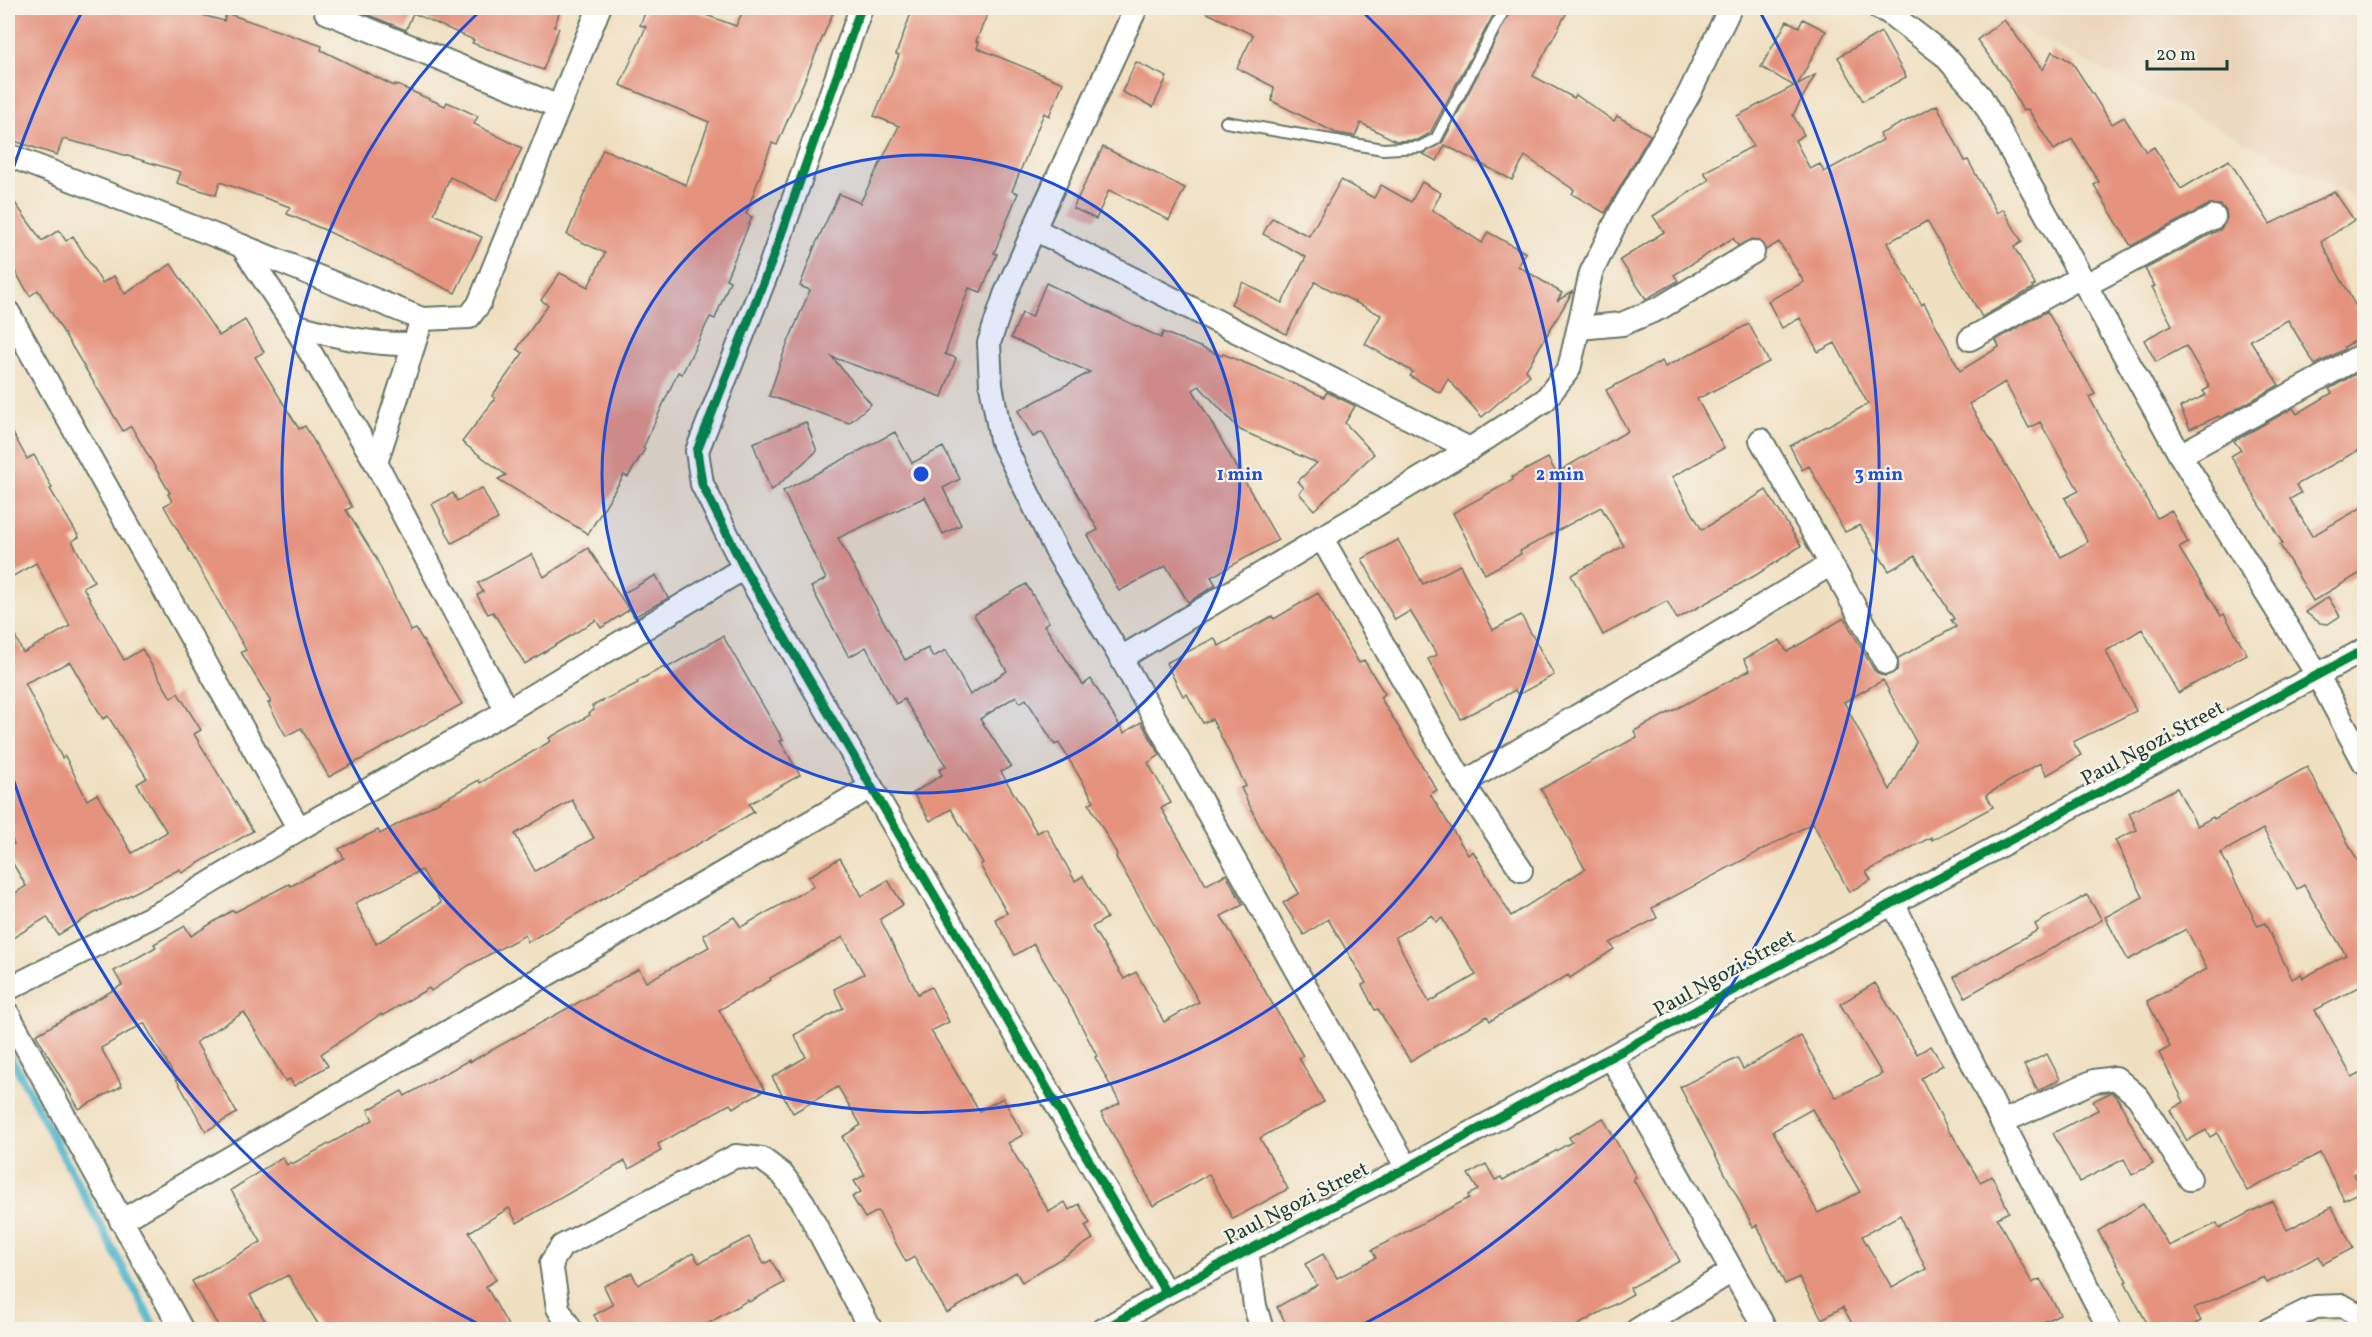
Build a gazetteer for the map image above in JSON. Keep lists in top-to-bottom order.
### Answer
{
  "streets": {
    "street": ["Paul Ngozi Street"]
  },
  "scale_bar": "20 m",
  "rings": ["1 min", "2 min", "3 min"]
}
